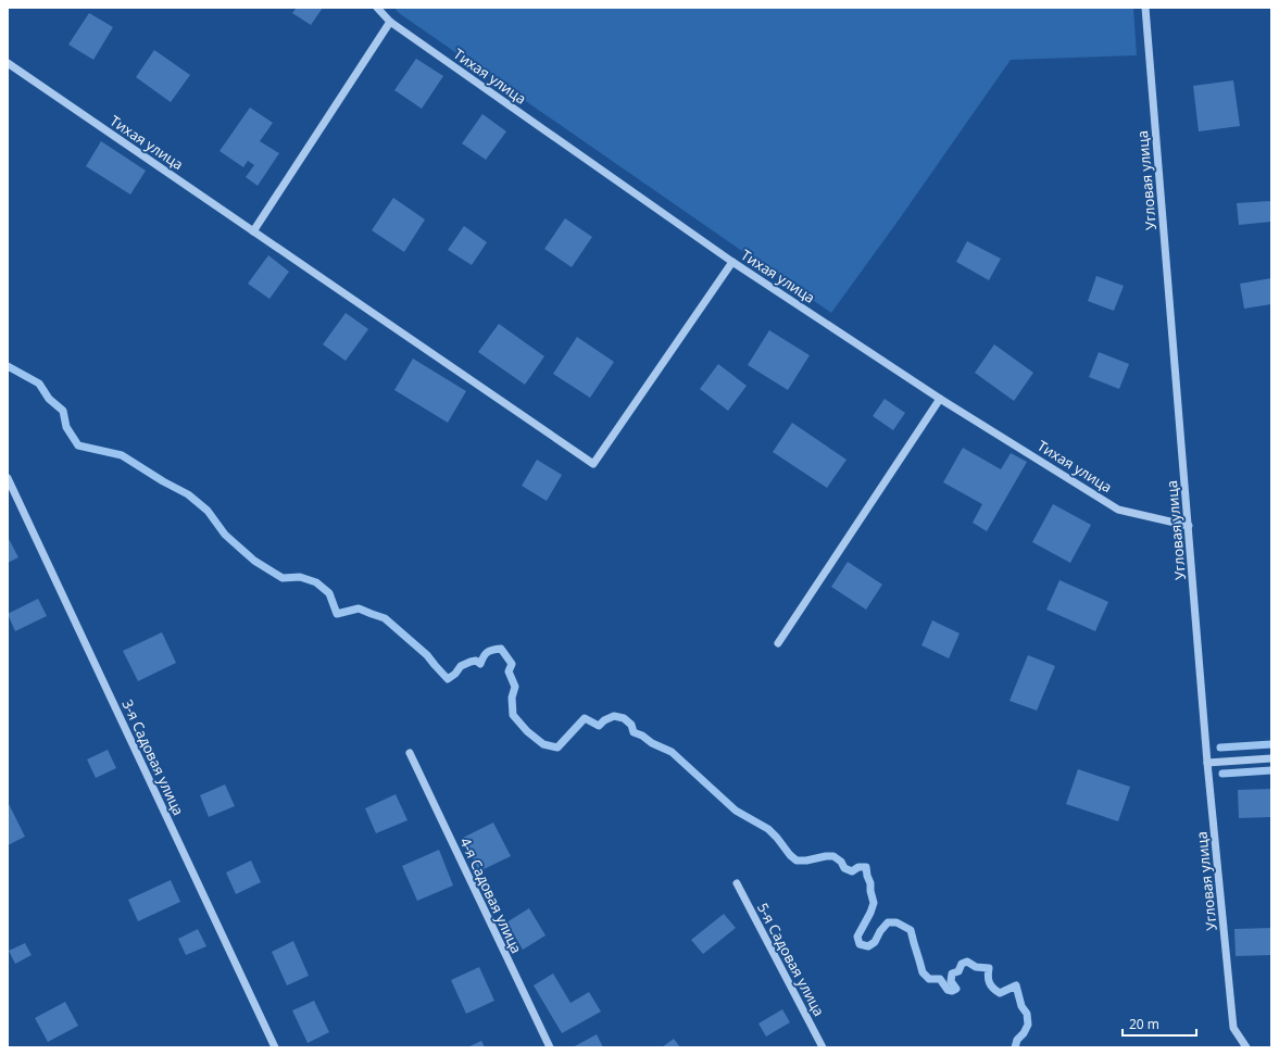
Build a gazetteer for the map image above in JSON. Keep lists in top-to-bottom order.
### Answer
{
  "streets": {
    "street": [
      "Тихая улица",
      "Угловая улица",
      "3-я Садовая улица",
      "4-я Садовая улица",
      "5-я Садовая улица"
    ]
  },
  "crossings": [
    ["Тихая улица", "Угловая улица"]
  ],
  "scale_bar": "20 m"
}
